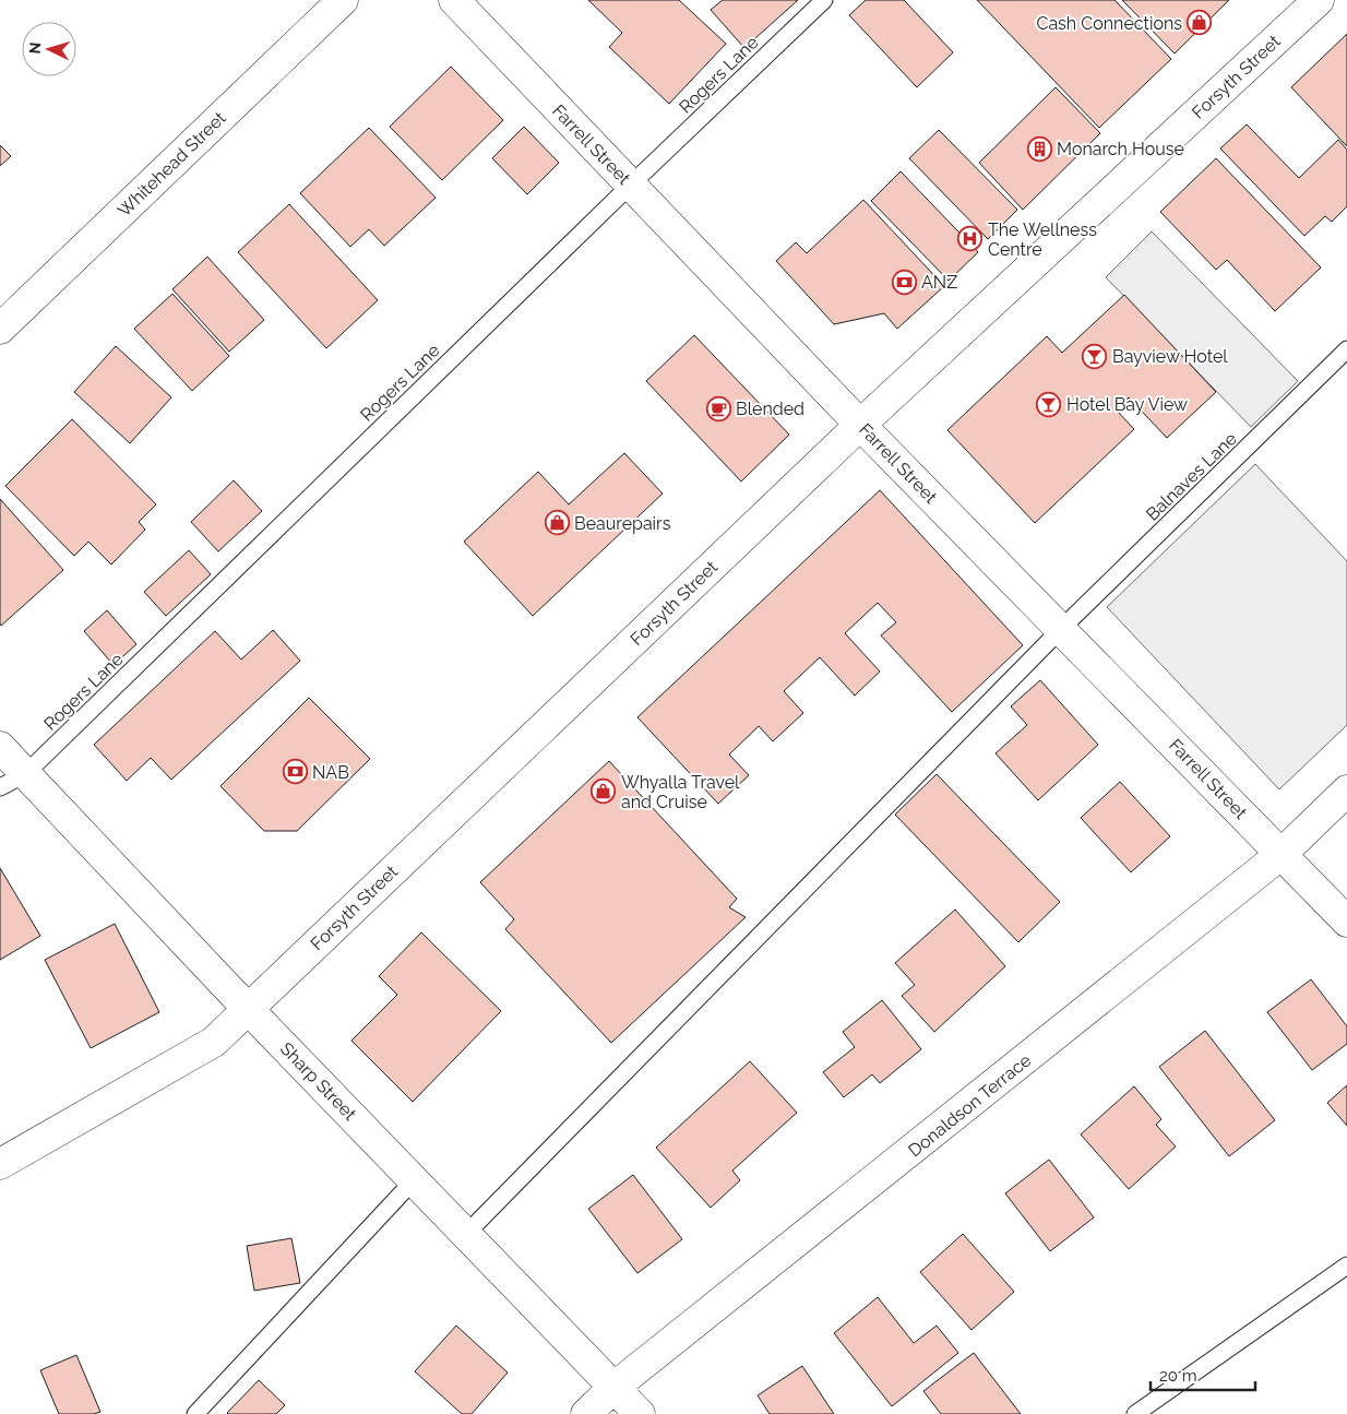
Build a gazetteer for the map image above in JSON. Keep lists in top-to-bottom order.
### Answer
{
  "streets": {
    "street": [
      "Forsyth Street",
      "Farrell Street",
      "Whitehead Street",
      "Sharp Street",
      "Donaldson Terrace"
    ],
    "lane": ["Rogers Lane", "Balnaves Lane"]
  },
  "crossings": [
    ["Rogers Lane", "Farrell Street"],
    ["Rogers Lane", "Sharp Street"],
    ["Forsyth Street", "Farrell Street"],
    ["Forsyth Street", "Sharp Street"],
    ["Farrell Street", "Balnaves Lane"],
    ["Farrell Street", "Donaldson Terrace"],
    ["Balnaves Lane", "Sharp Street"],
    ["Sharp Street", "Donaldson Terrace"]
  ],
  "places": {
    "shop": ["Cash Connections", "Beaurepairs", "Whyalla Travel and Cruise"],
    "building": ["Monarch House"],
    "hospital": ["The Wellness Centre"],
    "bank": ["ANZ", "NAB"],
    "bar": ["Bayview Hotel", "Hotel Bay View"],
    "cafe": ["Blended"]
  },
  "scale_bar": "20 m",
  "north": "left"
}
